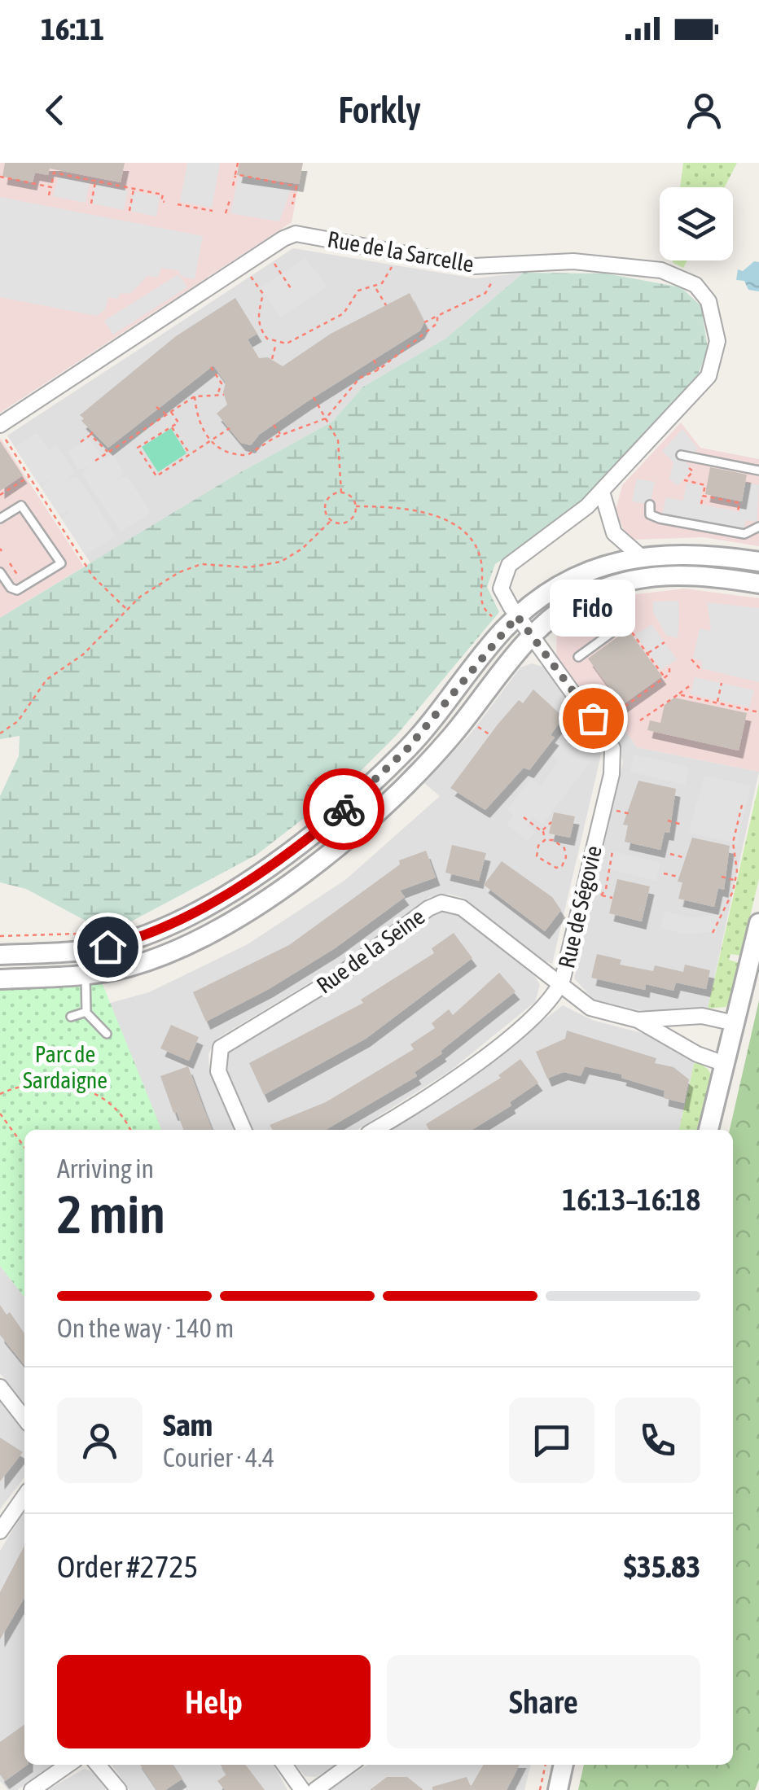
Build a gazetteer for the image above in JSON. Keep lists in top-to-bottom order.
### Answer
{
  "streets": {
    "street": ["Rue de la Sarcelle", "Rue de Ségovie", "Rue de la Seine"]
  },
  "crossings": [
    ["Rue de la Sarcelle", "Rue de Ségovie"],
    ["Rue de Ségovie", "Rue de la Seine"]
  ],
  "parks": ["Parc de Sardaigne"],
  "places": ["Fido"],
  "page": {
    "status": "16:11",
    "header": "Forkly",
    "bubble": "Fido",
    "heading": ["2 min", "Arriving in", "16:13–16:18"],
    "panel": [
      "Sam",
      "Courier · 4.4",
      "Order #2725",
      "$35.83"
    ],
    "bar": "On the way · 140 m",
    "buttons": ["Help", "Share"]
  }
}
